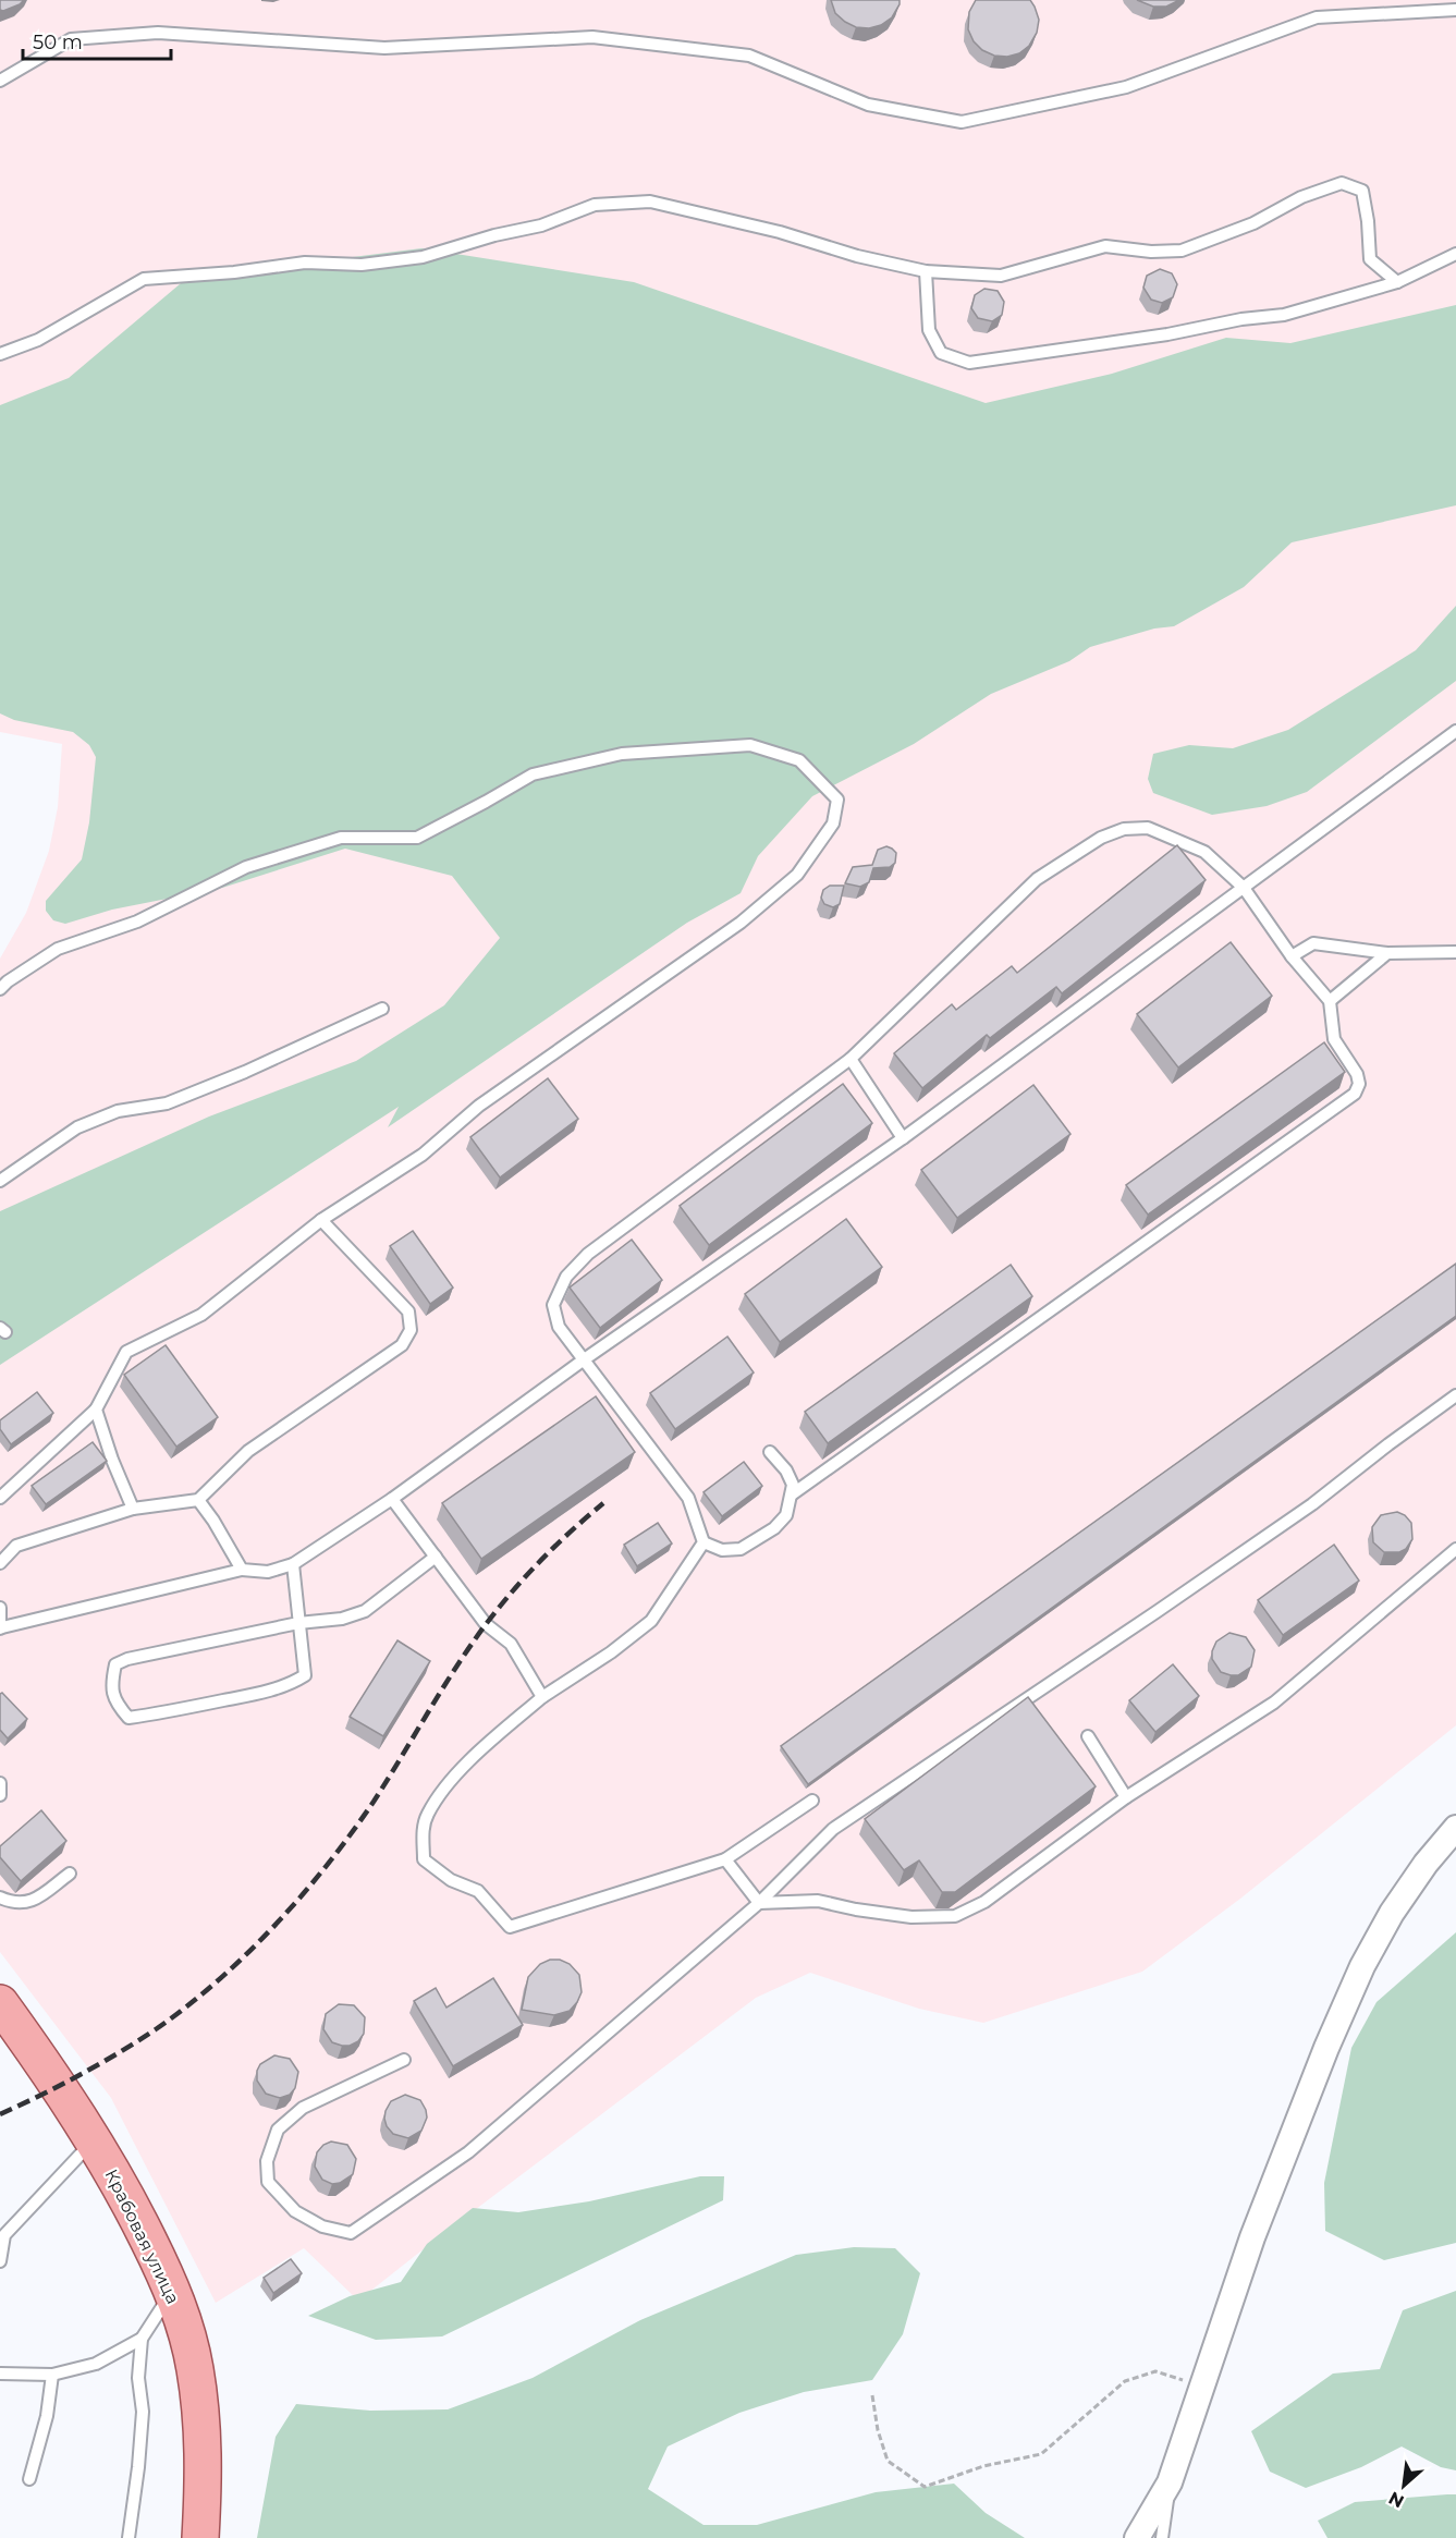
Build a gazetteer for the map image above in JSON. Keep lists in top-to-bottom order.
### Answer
{
  "streets": {
    "main road": ["Крабовая улица"]
  },
  "scale_bar": "50 m",
  "north": "bottom left"
}
